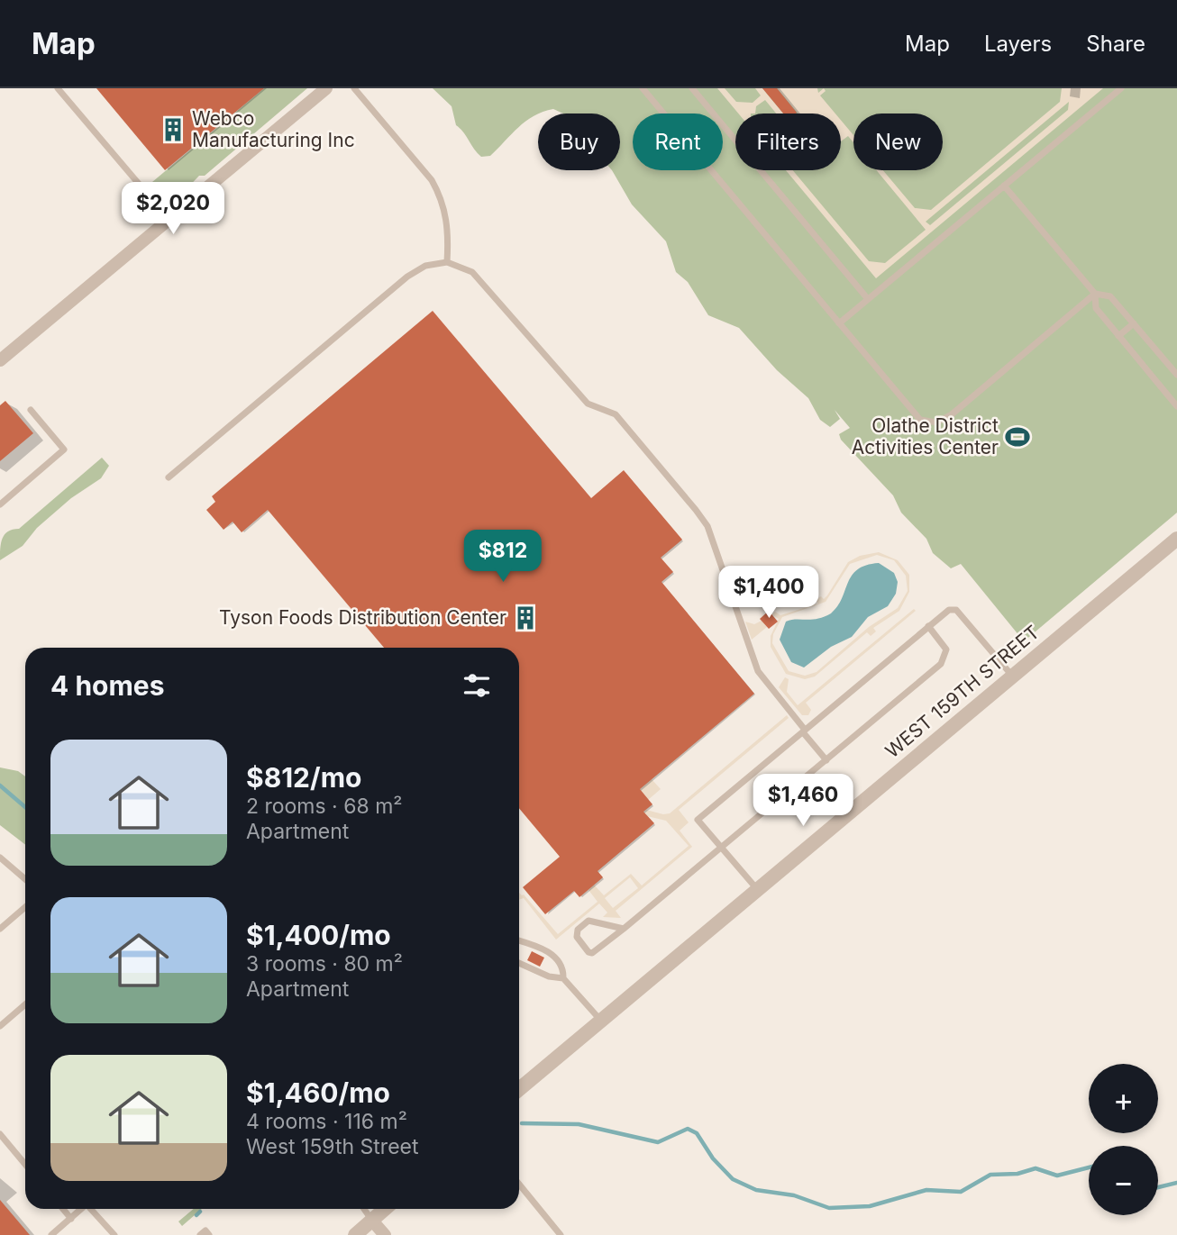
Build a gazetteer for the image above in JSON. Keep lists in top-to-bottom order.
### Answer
{
  "streets": {
    "street": ["WEST 159TH STREET"]
  },
  "places": {
    "building": ["Webco Manufacturing Inc", "Tyson Foods Distribution Center"],
    "sports": ["Olathe District Activities Center"]
  },
  "page": {
    "header": "Map",
    "nav": ["Map", "Layers", "Share"],
    "chip": [
      "Buy",
      "Rent",
      "Filters",
      "New"
    ],
    "price": [
      "$2,020",
      "$812",
      "$1,400",
      "$1,460"
    ],
    "heading": "4 homes",
    "list": [
      {
        "name": "$812/mo",
        "note": "2 rooms · 68 m² · Apartment"
      },
      {
        "name": "$1,400/mo",
        "note": "3 rooms · 80 m² · Apartment"
      },
      {
        "name": "$1,460/mo",
        "note": "4 rooms · 116 m² · West 159th Street"
      }
    ],
    "map_buttons": ["+", "−"]
  }
}
